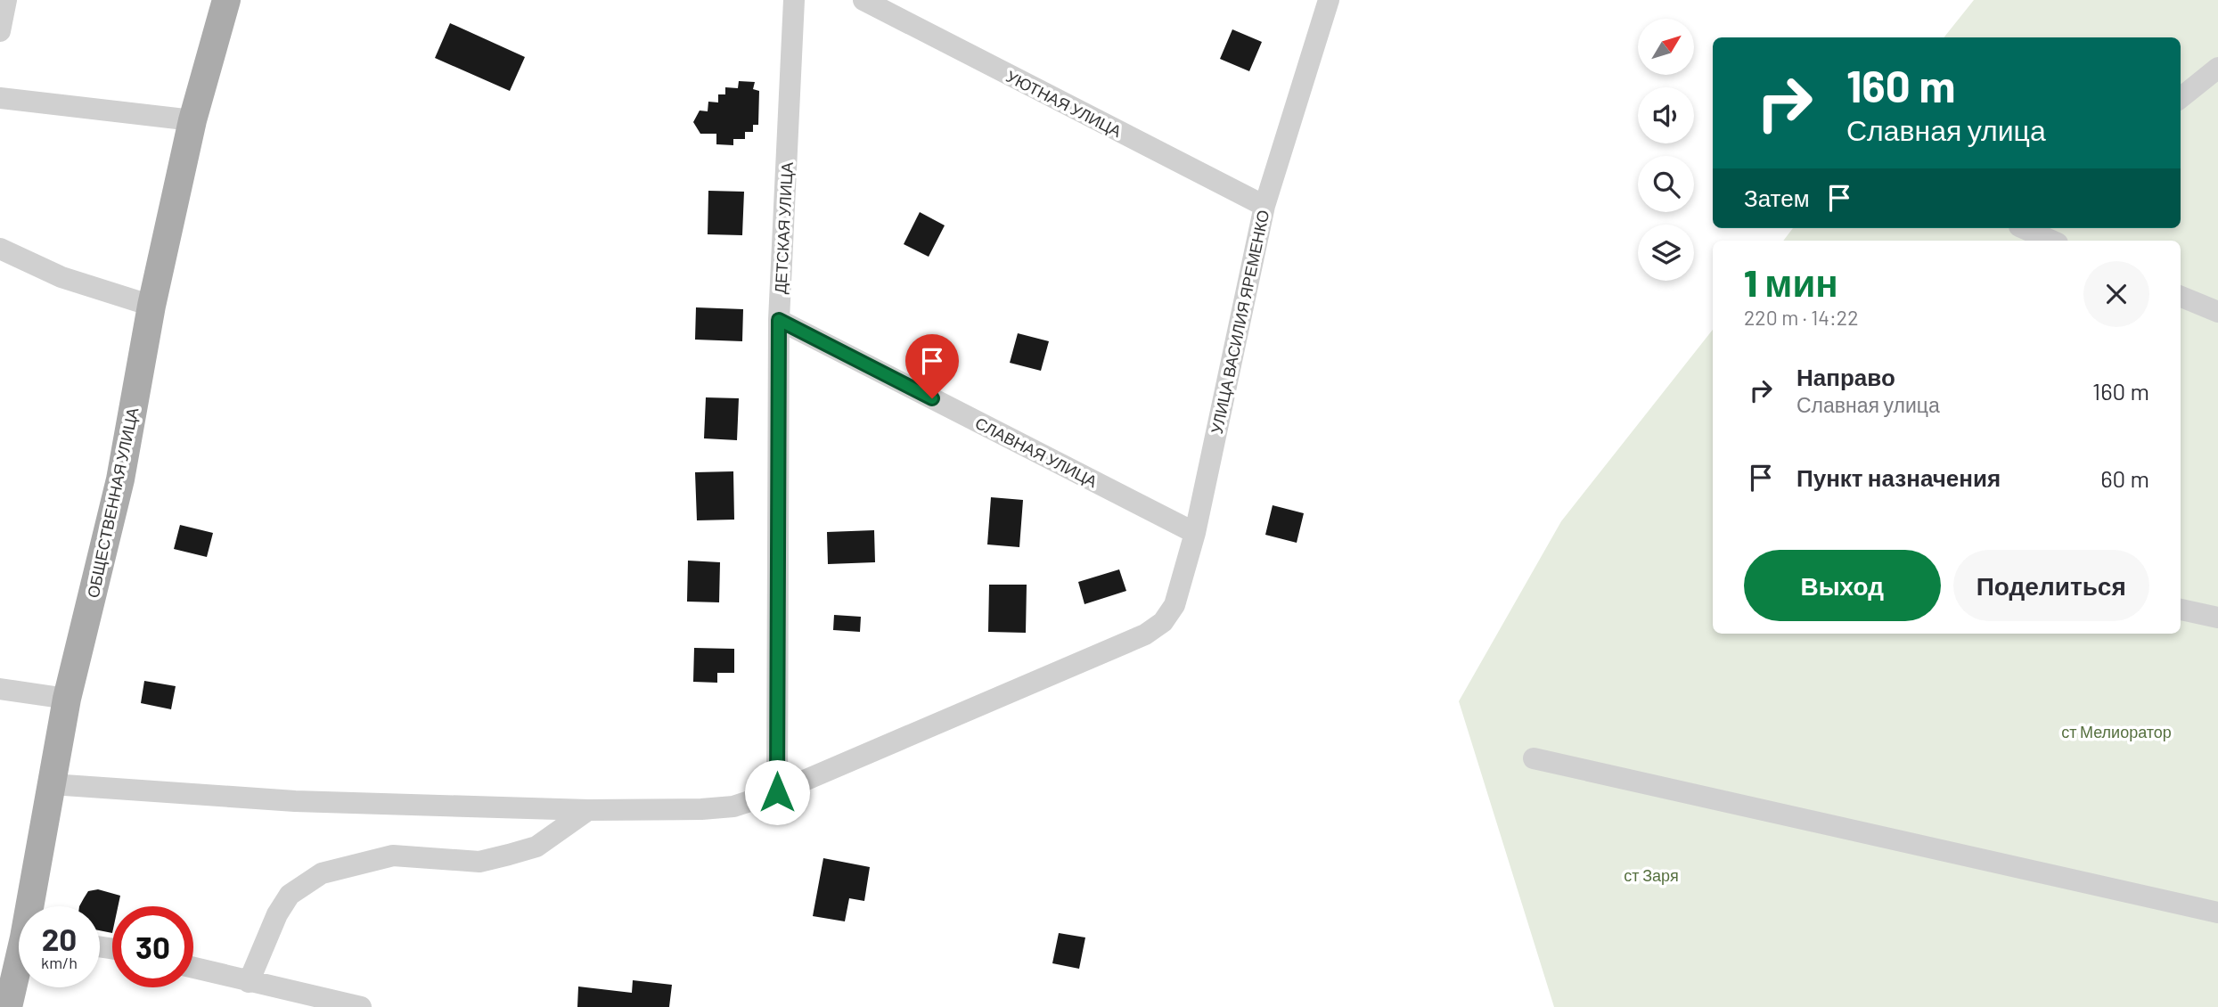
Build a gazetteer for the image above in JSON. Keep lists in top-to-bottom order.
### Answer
{
  "streets": {
    "main road": ["ОБЩЕСТВЕННАЯ УЛИЦА"],
    "street": [
      "УЮТНАЯ УЛИЦА",
      "ДЕТСКАЯ УЛИЦА",
      "УЛИЦА ВАСИЛИЯ ЯРЕМЕНКО",
      "СЛАВНАЯ УЛИЦА"
    ]
  },
  "crossings": [
    ["УЮТНАЯ УЛИЦА", "УЛИЦА ВАСИЛИЯ ЯРЕМЕНКО"],
    ["ДЕТСКАЯ УЛИЦА", "УЛИЦА ВАСИЛИЯ ЯРЕМЕНКО"],
    ["ДЕТСКАЯ УЛИЦА", "СЛАВНАЯ УЛИЦА"],
    ["УЛИЦА ВАСИЛИЯ ЯРЕМЕНКО", "СЛАВНАЯ УЛИЦА"],
    ["УЛИЦА ВАСИЛИЯ ЯРЕМЕНКО", "ОБЩЕСТВЕННАЯ УЛИЦА"]
  ],
  "parks": ["ст Мелиоратор", "ст Заря"],
  "north": "top right",
  "page": {
    "turn": ["160 m", "Славная улица"],
    "then": "Затем",
    "heading": ["1 мин", "220 m · 14:22"],
    "list": [
      {
        "name": "Направо",
        "note": "Славная улица",
        "value": "160 m"
      },
      {
        "name": "Пункт назначения",
        "value": "60 m"
      }
    ],
    "buttons": ["Выход", "Поделиться"],
    "speed": "20 km/h",
    "limit": "30"
  }
}
